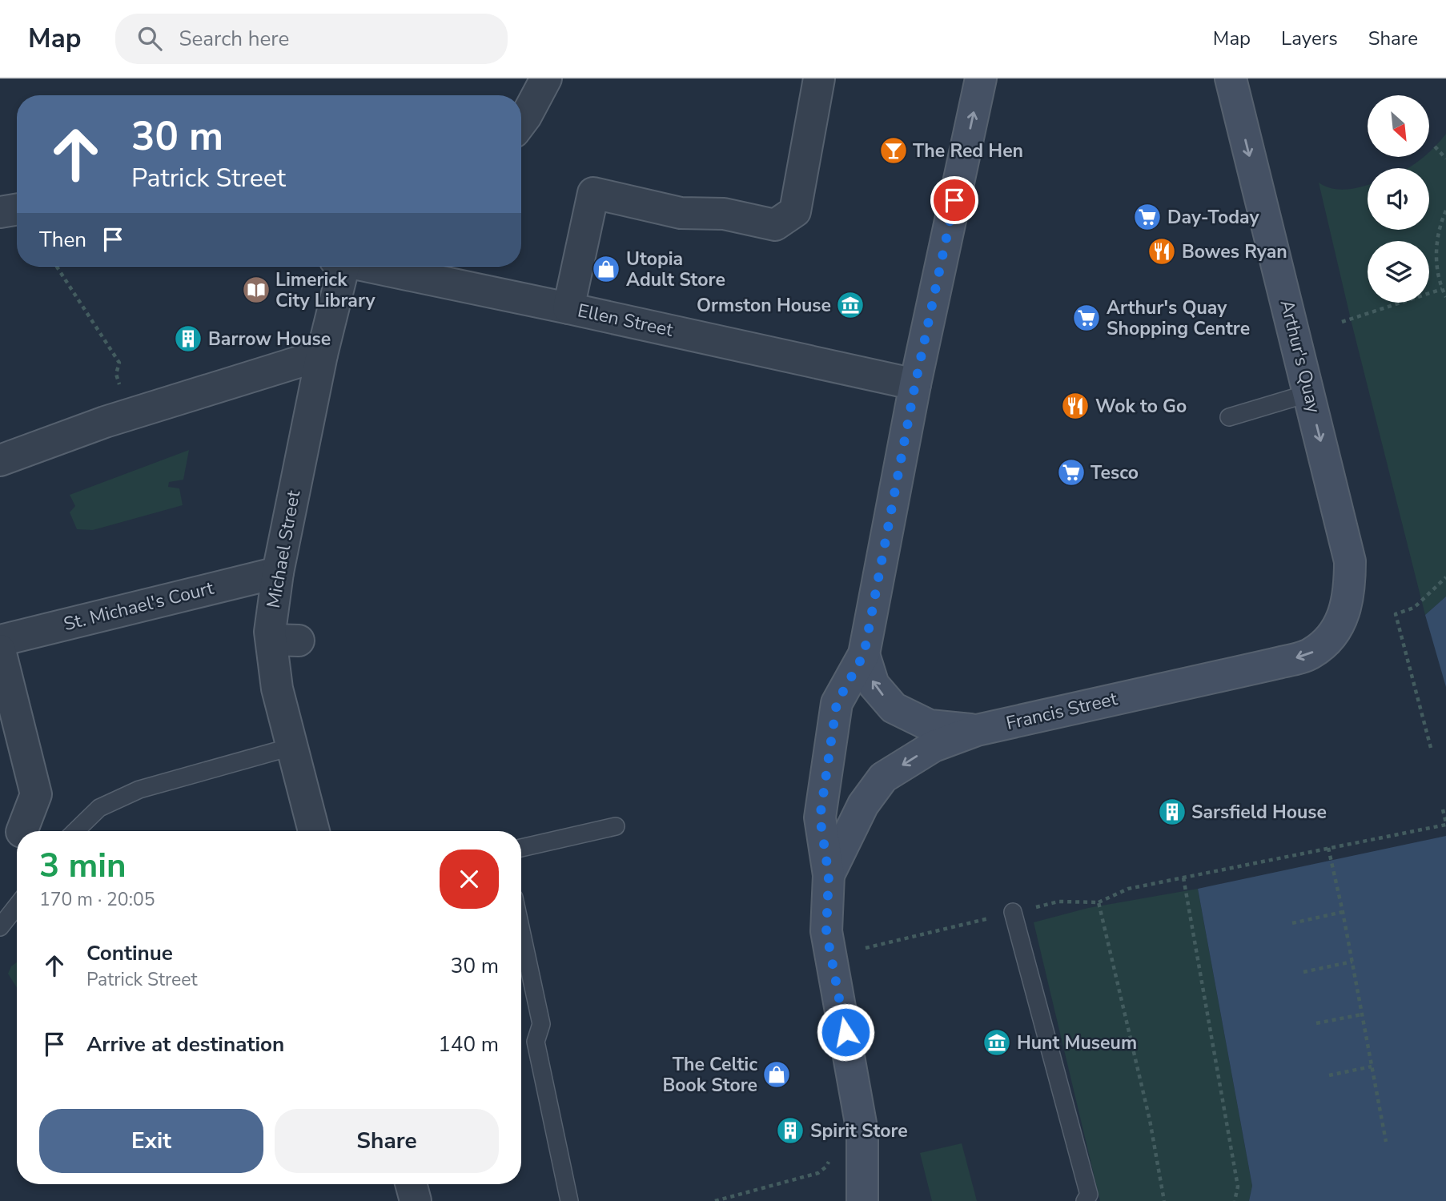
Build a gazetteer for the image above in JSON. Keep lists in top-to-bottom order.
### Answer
{
  "streets": {
    "main road": ["Arthur's Quay", "Francis Street"],
    "street": ["Ellen Street", "Michael Street", "St. Michael's Court"]
  },
  "crossings": [
    ["Arthur's Quay", "Francis Street"],
    ["Michael Street", "St. Michael's Court"]
  ],
  "one_way": ["Arthur's Quay", "Francis Street"],
  "places": {
    "bar": ["The Red Hen"],
    "supermarket": ["Day-Today", "Arthur's Quay Shopping Centre", "Tesco"],
    "restaurant": ["Bowes Ryan", "Wok to Go"],
    "shop": ["Utopia Adult Store", "The Celtic Book Store"],
    "library": ["Limerick City Library"],
    "museum": ["Ormston House", "Hunt Museum"],
    "building": ["Barrow House", "Sarsfield House", "Spirit Store"]
  },
  "north": "bottom right",
  "page": {
    "header": "Map",
    "search": "Search here",
    "nav": ["Map", "Layers", "Share"],
    "turn": ["30 m", "Patrick Street"],
    "then": "Then",
    "heading": ["3 min", "170 m · 20:05"],
    "list": [
      {
        "name": "Continue",
        "note": "Patrick Street",
        "value": "30 m"
      },
      {
        "name": "Arrive at destination",
        "value": "140 m"
      }
    ],
    "buttons": ["Exit", "Share"]
  }
}
